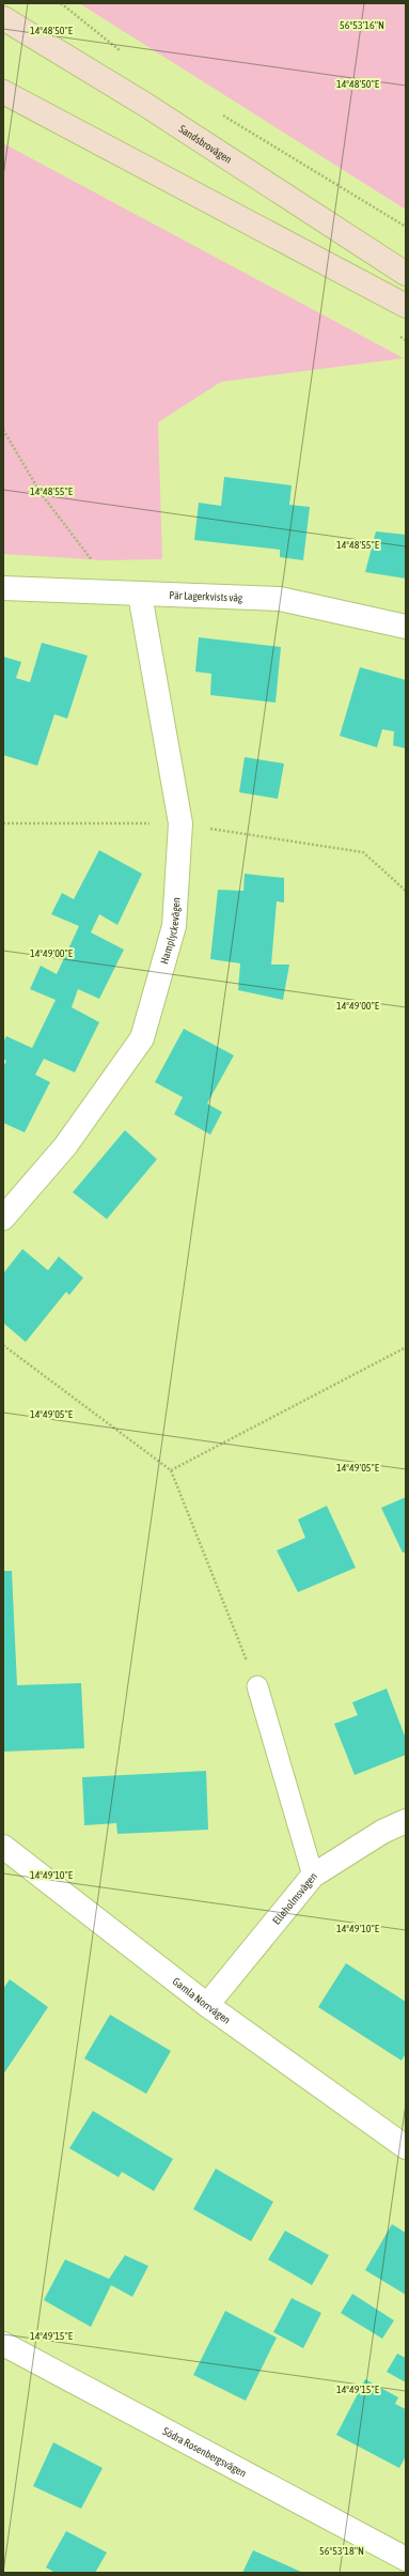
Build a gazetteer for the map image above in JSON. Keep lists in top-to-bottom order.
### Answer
{
  "streets": {
    "main road": ["Sandsbrovägen"],
    "street": [
      "Pär Lagerkvists väg",
      "Hamplyckevägen",
      "Elleholmsvägen",
      "Gamla Norrvägen",
      "Södra Rosenbergsvägen"
    ]
  },
  "crossings": [
    ["Pär Lagerkvists väg", "Hamplyckevägen"],
    ["Elleholmsvägen", "Gamla Norrvägen"]
  ],
  "coordinates": [
    "56°53'16\"N",
    "14°48'50\"E",
    "14°48'55\"E",
    "14°49'00\"E",
    "14°49'05\"E",
    "14°49'10\"E",
    "14°49'15\"E",
    "56°53'18\"N"
  ]
}
